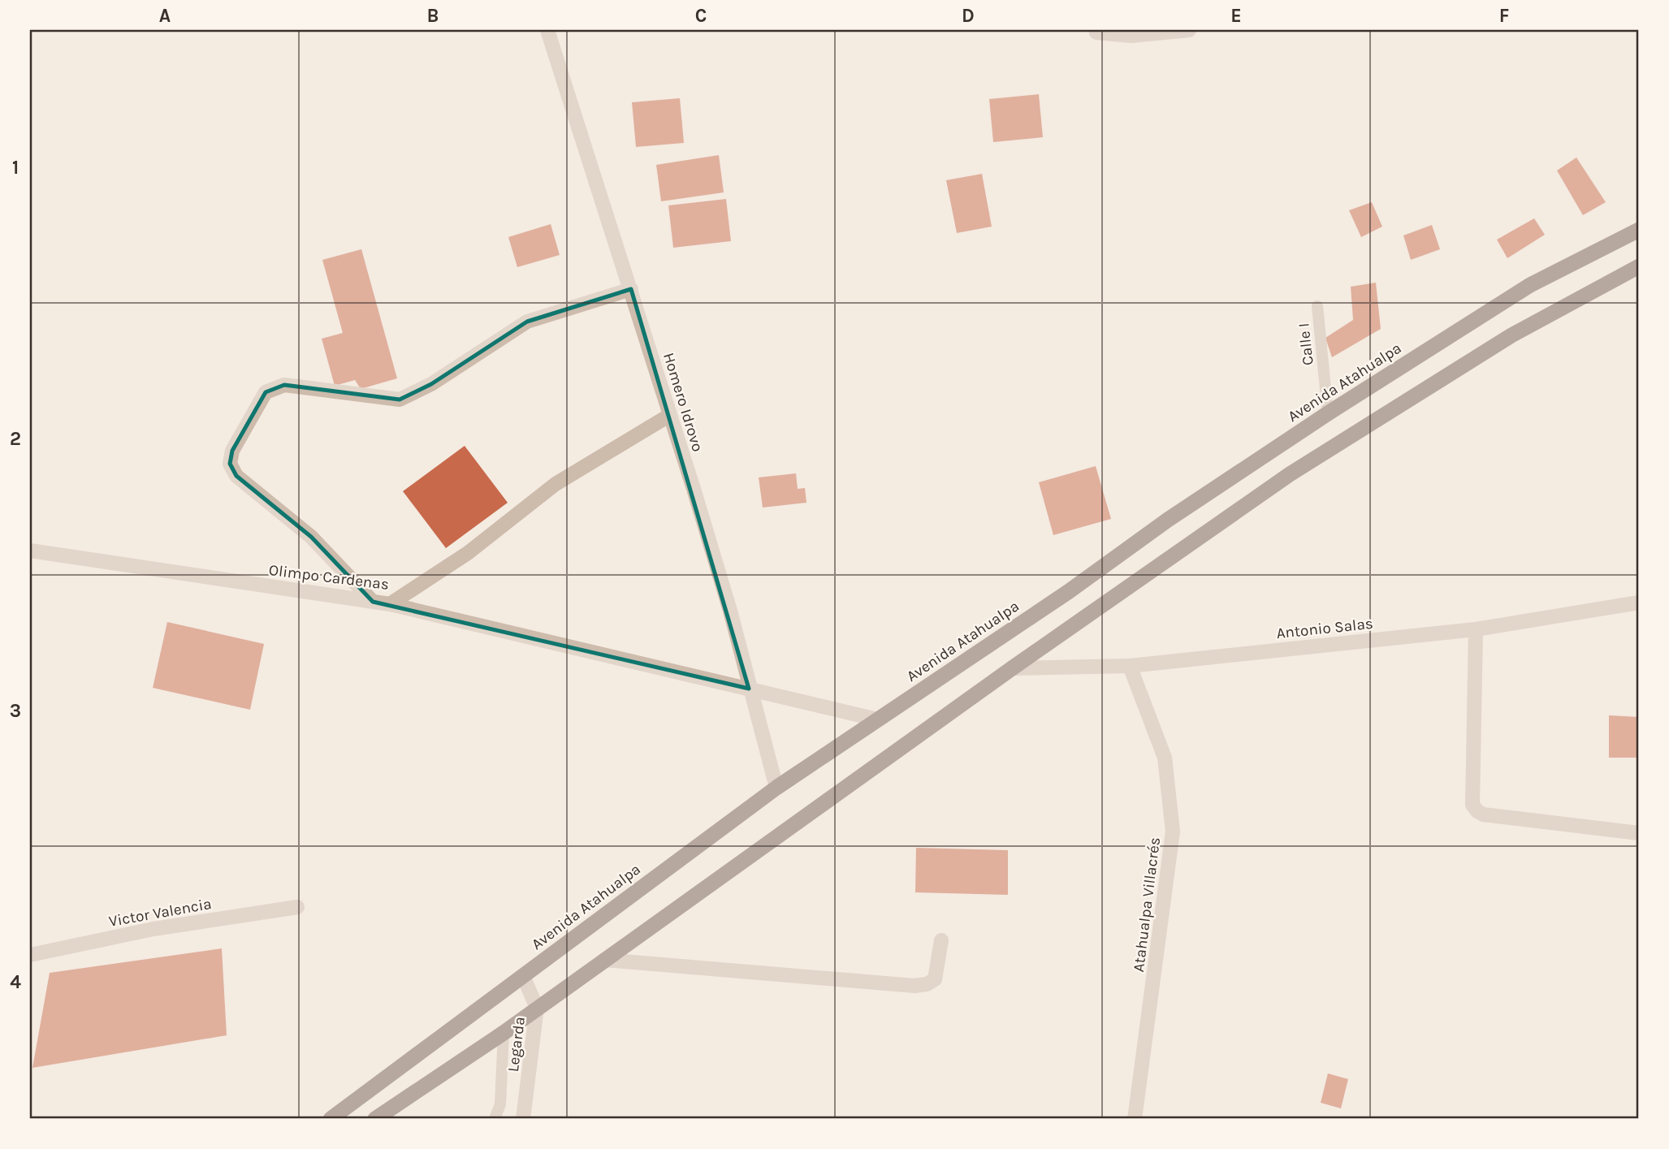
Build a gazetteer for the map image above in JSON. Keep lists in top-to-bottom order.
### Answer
{
  "streets": {
    "highway": ["Avenida Atahualpa"],
    "street": [
      "Homero Idrovo",
      "Olimpo Cardenas",
      "Antonio Salas",
      "Atahualpa Villacrés",
      "Victor Valencia",
      "Legarda"
    ],
    "lane": ["Calle I"]
  },
  "crossings": [
    ["Calle I", "Avenida Atahualpa"],
    ["Avenida Atahualpa", "Homero Idrovo"],
    ["Avenida Atahualpa", "Legarda"],
    ["Homero Idrovo", "Olimpo Cardenas"],
    ["Antonio Salas", "Atahualpa Villacrés"]
  ],
  "grid": {
    "columns": [
      "A",
      "B",
      "C",
      "D",
      "E",
      "F"
    ],
    "rows": [
      "1",
      "2",
      "3",
      "4"
    ]
  }
}
